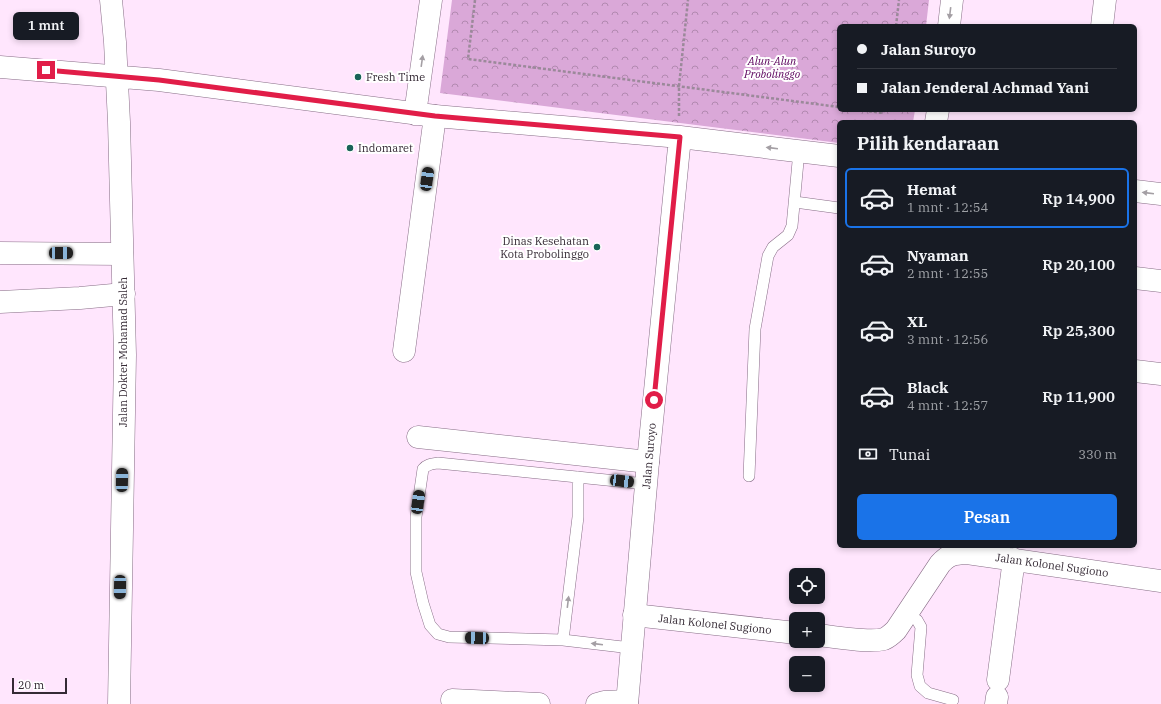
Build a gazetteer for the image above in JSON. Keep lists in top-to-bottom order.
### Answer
{
  "streets": {
    "main road": ["Jalan Dokter Mohamad Saleh", "Jalan Suroyo", "Jalan Kolonel Sugiono"]
  },
  "crossings": [
    ["Jalan Suroyo", "Jalan Kolonel Sugiono"]
  ],
  "parks": ["Alun-Alun Probolinggo"],
  "places": ["Fresh Time", "Indomaret", "Dinas Kesehatan Kota Probolinggo"],
  "scale_bar": "20 m",
  "page": {
    "bubble": "1 mnt",
    "banner": ["Jalan Suroyo", "Jalan Jenderal Achmad Yani"],
    "heading": "Pilih kendaraan",
    "list": [
      {
        "name": "Hemat",
        "note": "1 mnt · 12:54",
        "value": "Rp 14,900"
      },
      {
        "name": "Nyaman",
        "note": "2 mnt · 12:55",
        "value": "Rp 20,100"
      },
      {
        "name": "XL",
        "note": "3 mnt · 12:56",
        "value": "Rp 25,300"
      },
      {
        "name": "Black",
        "note": "4 mnt · 12:57",
        "value": "Rp 11,900"
      }
    ],
    "pay": ["Tunai", "330 m"],
    "buttons": "Pesan",
    "map_buttons": ["+", "−"],
    "scale": "20 m"
  }
}
